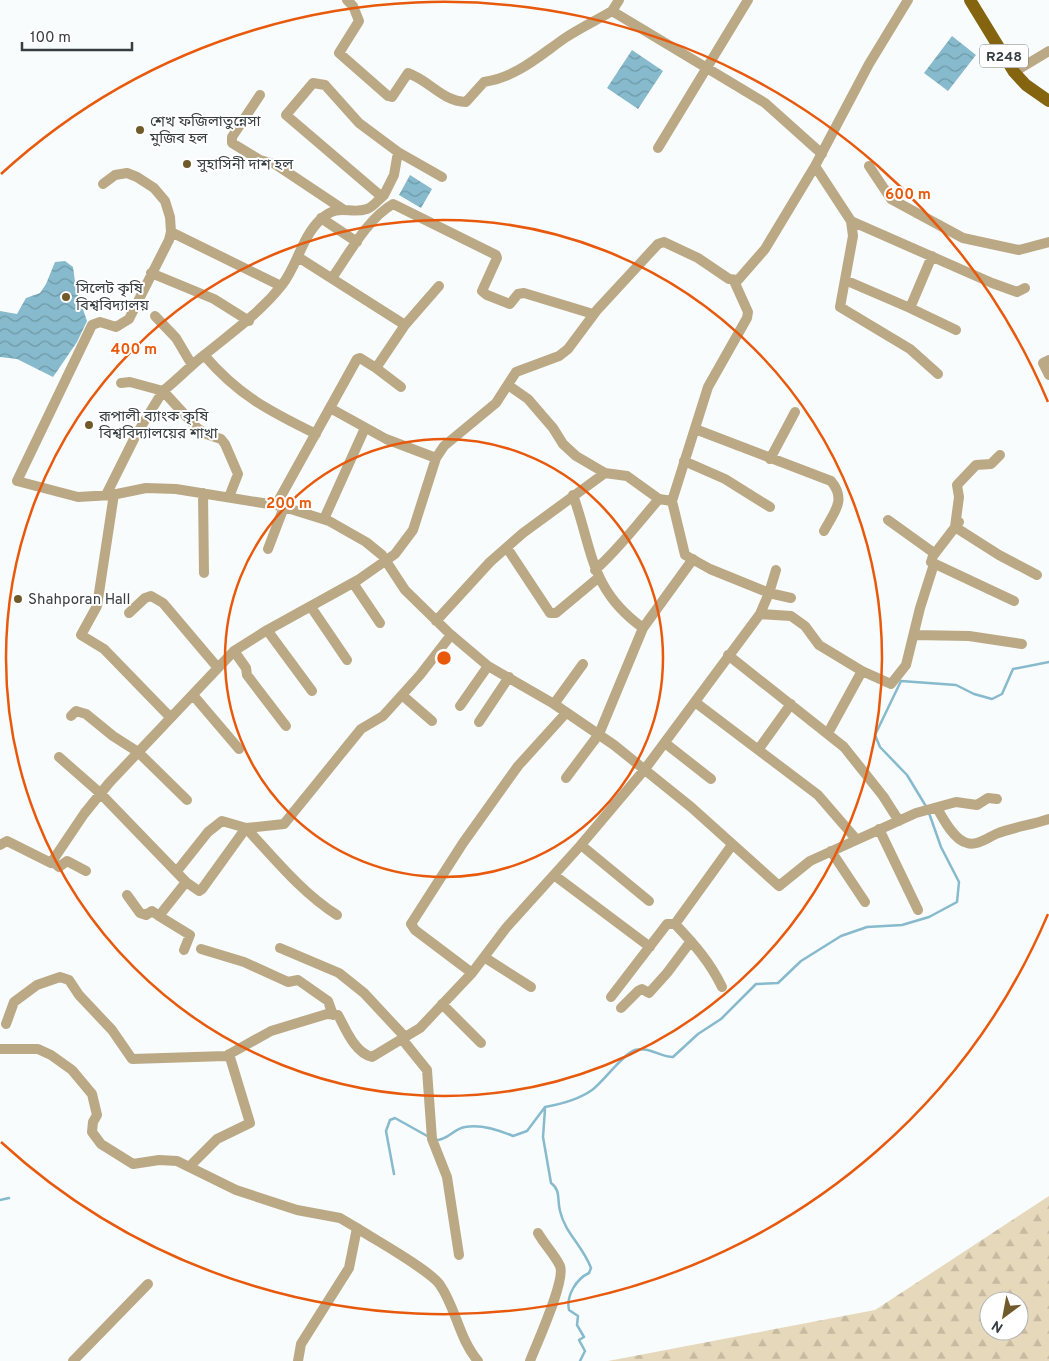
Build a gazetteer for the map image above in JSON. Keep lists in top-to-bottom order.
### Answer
{
  "streets": {
    "main road": ["R248"]
  },
  "places": [
    "শেখ ফজিলাতুন্নেসা মুজিব হল",
    "সুহাসিনী দাশ হল",
    "সিলেট কৃষি বিশ্ববিদ্যালয়",
    "রূপালী ব্যাংক কৃষি বিশ্ববিদ্যালয়ের শাখা",
    "Shahporan Hall"
  ],
  "scale_bar": "100 m",
  "north": "bottom left",
  "rings": ["600 m", "400 m", "200 m"]
}
